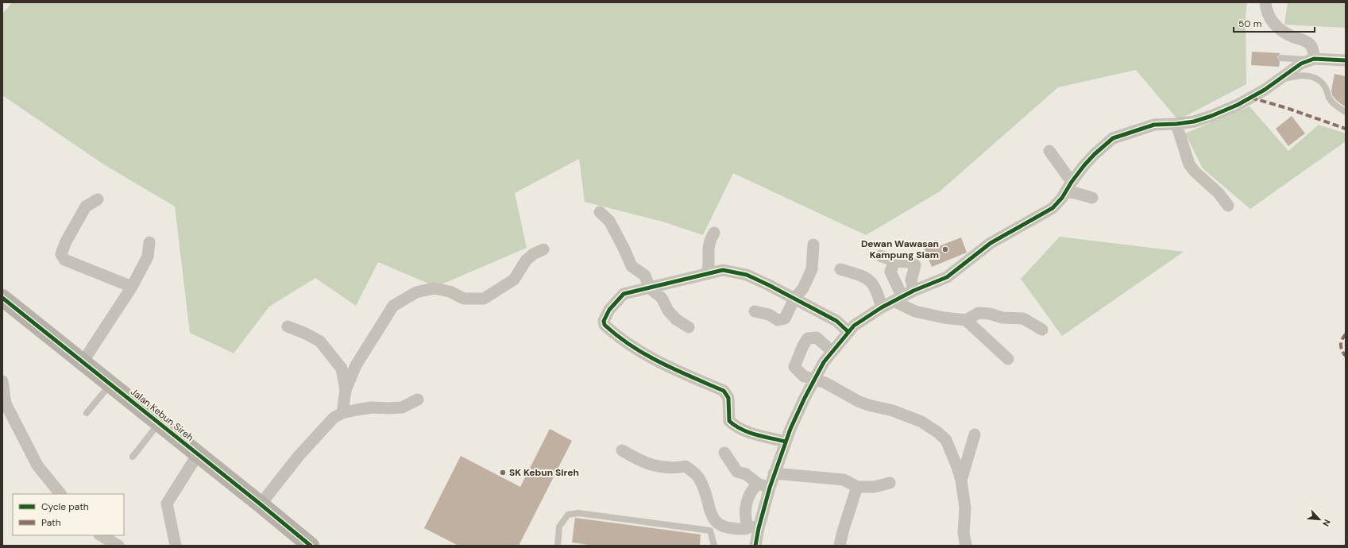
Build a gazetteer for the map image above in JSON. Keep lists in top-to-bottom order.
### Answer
{
  "streets": {
    "street": ["Jalan Kebun Sireh"]
  },
  "places": ["Dewan Wawasan Kampung Siam", "SK Kebun Sireh"],
  "legend": ["Cycle path", "Path"],
  "scale_bar": "50 m",
  "north": "bottom right"
}
